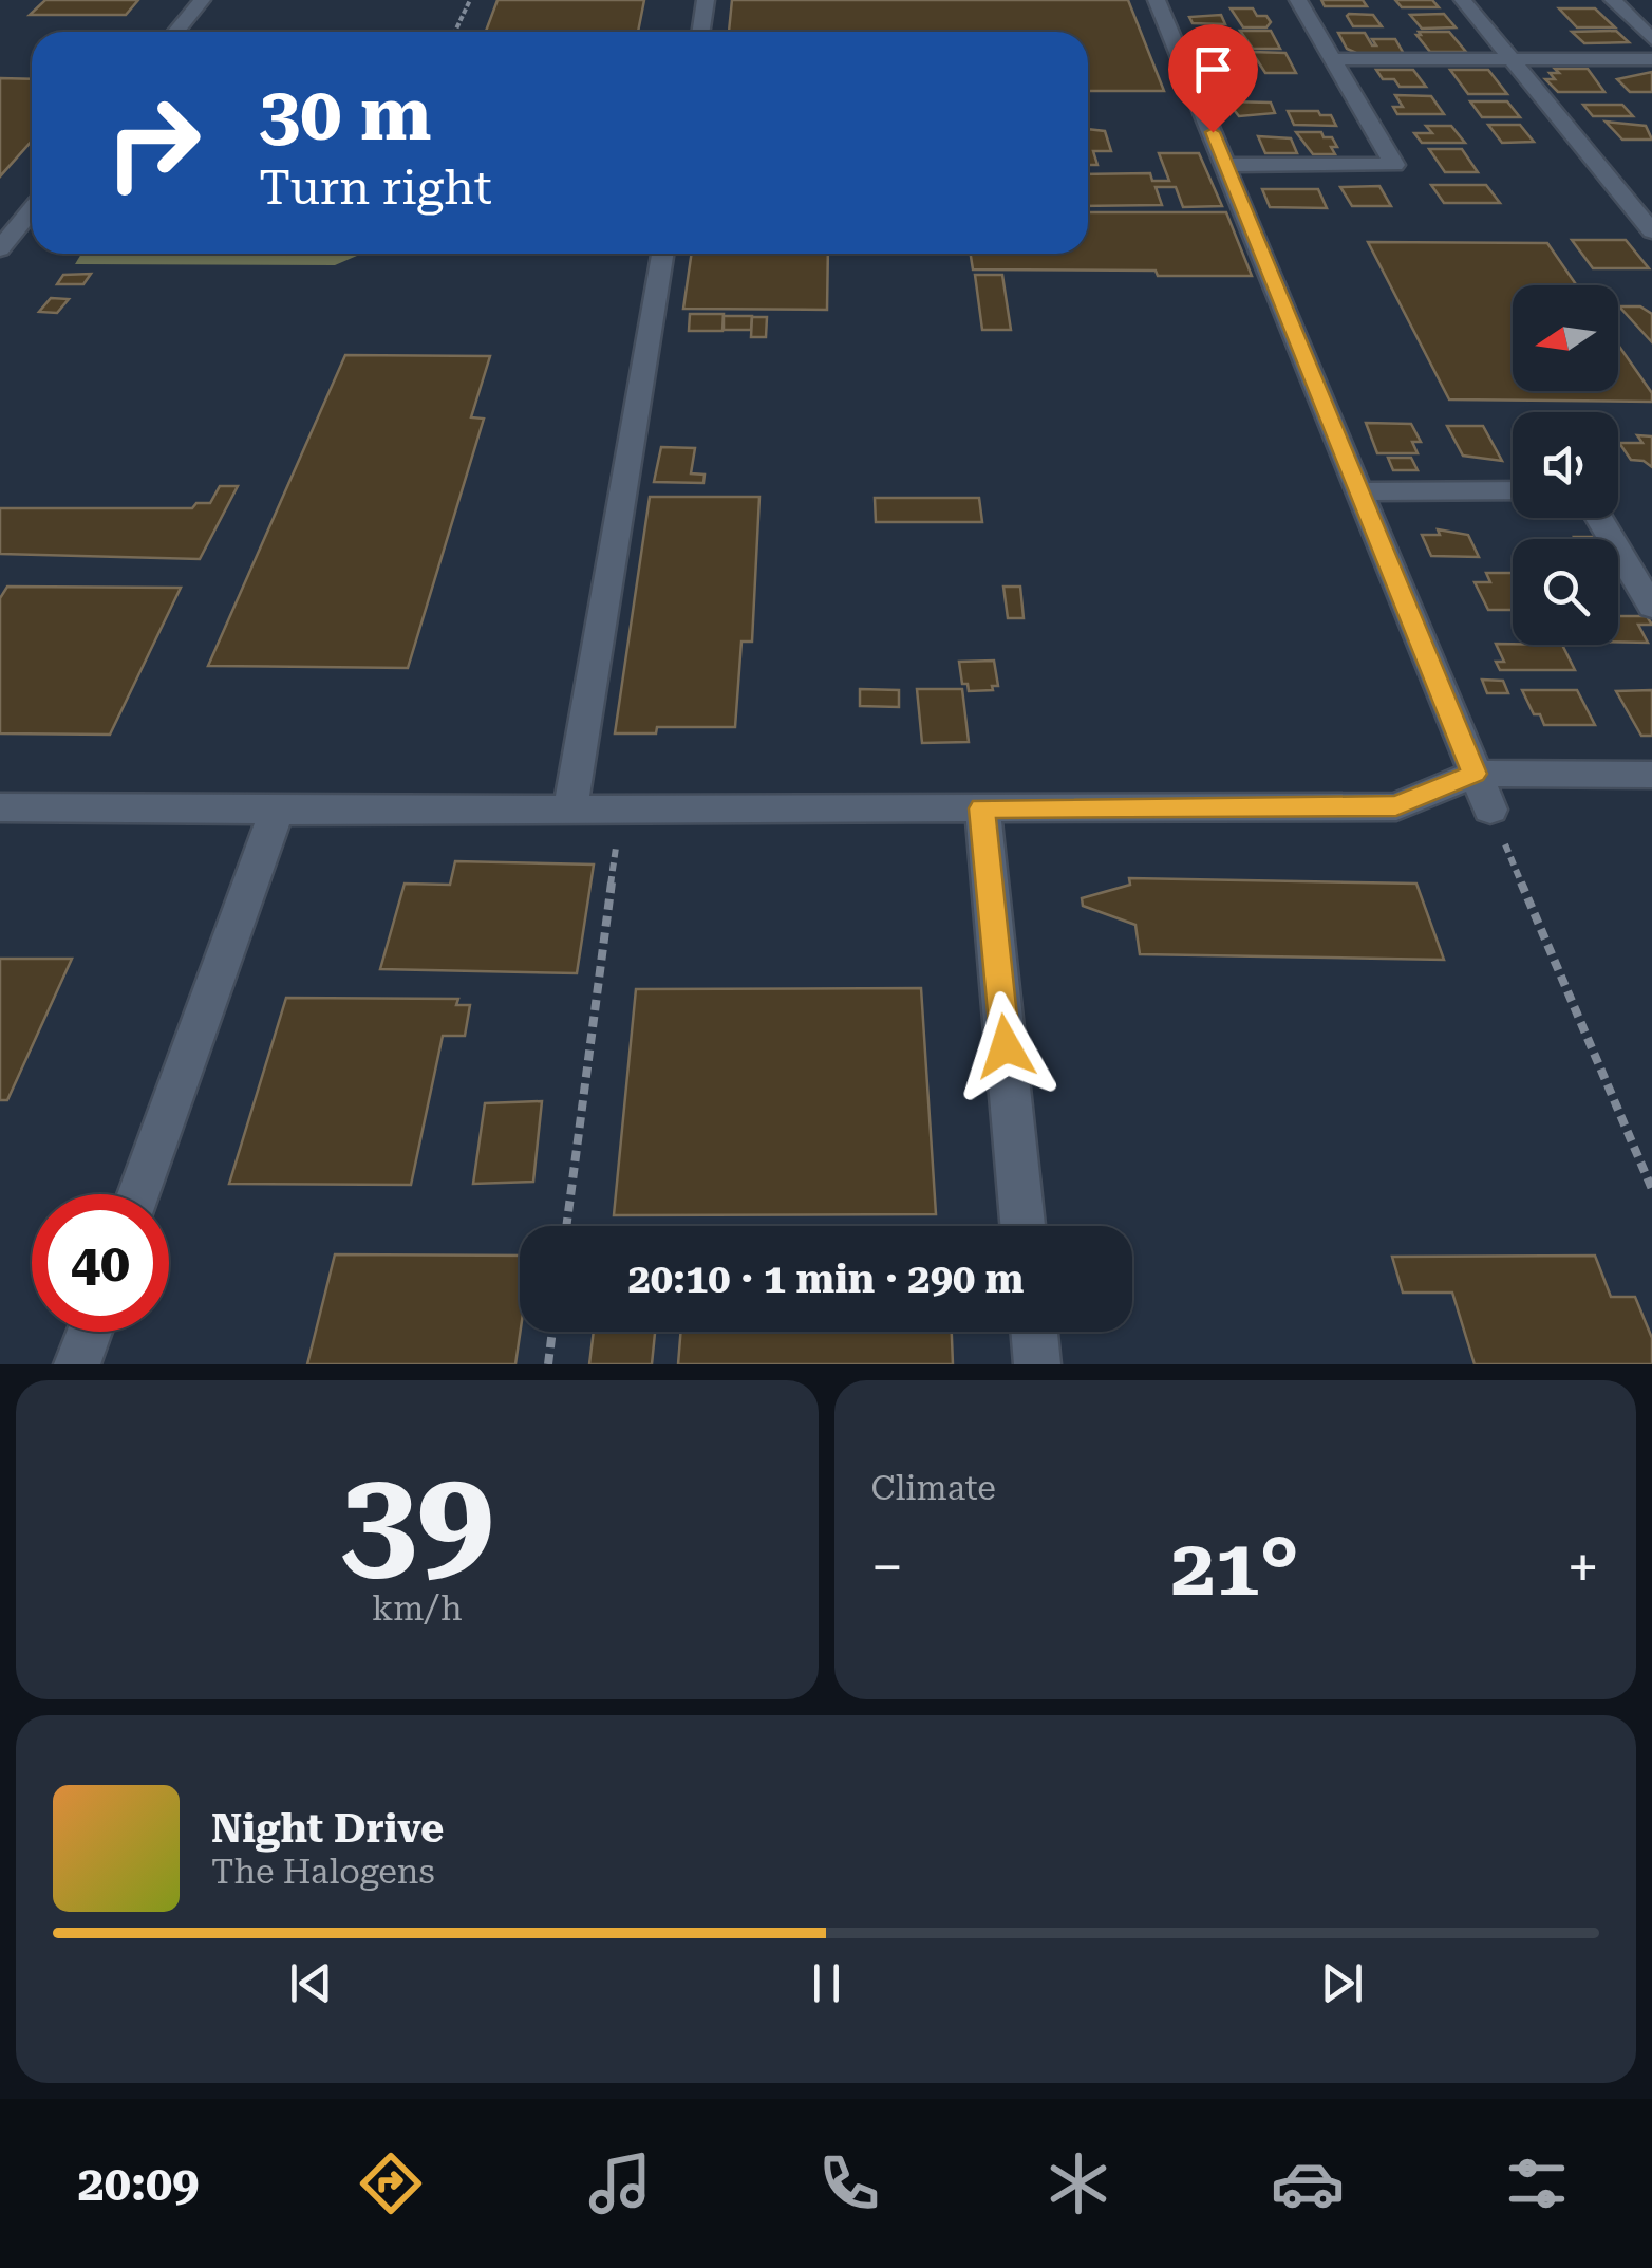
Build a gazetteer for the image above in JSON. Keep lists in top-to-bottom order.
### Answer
{
  "north": "left",
  "page": {
    "turn": ["30 m", "Turn right"],
    "limit": "40",
    "trip": "20:10 · 1 min · 290 m",
    "tile": [
      ["39", "km/h"],
      "Climate"
    ],
    "heat": ["−", "21°", "+"],
    "song": ["Night Drive", "The Halogens"],
    "tabs": "20:09"
  }
}
